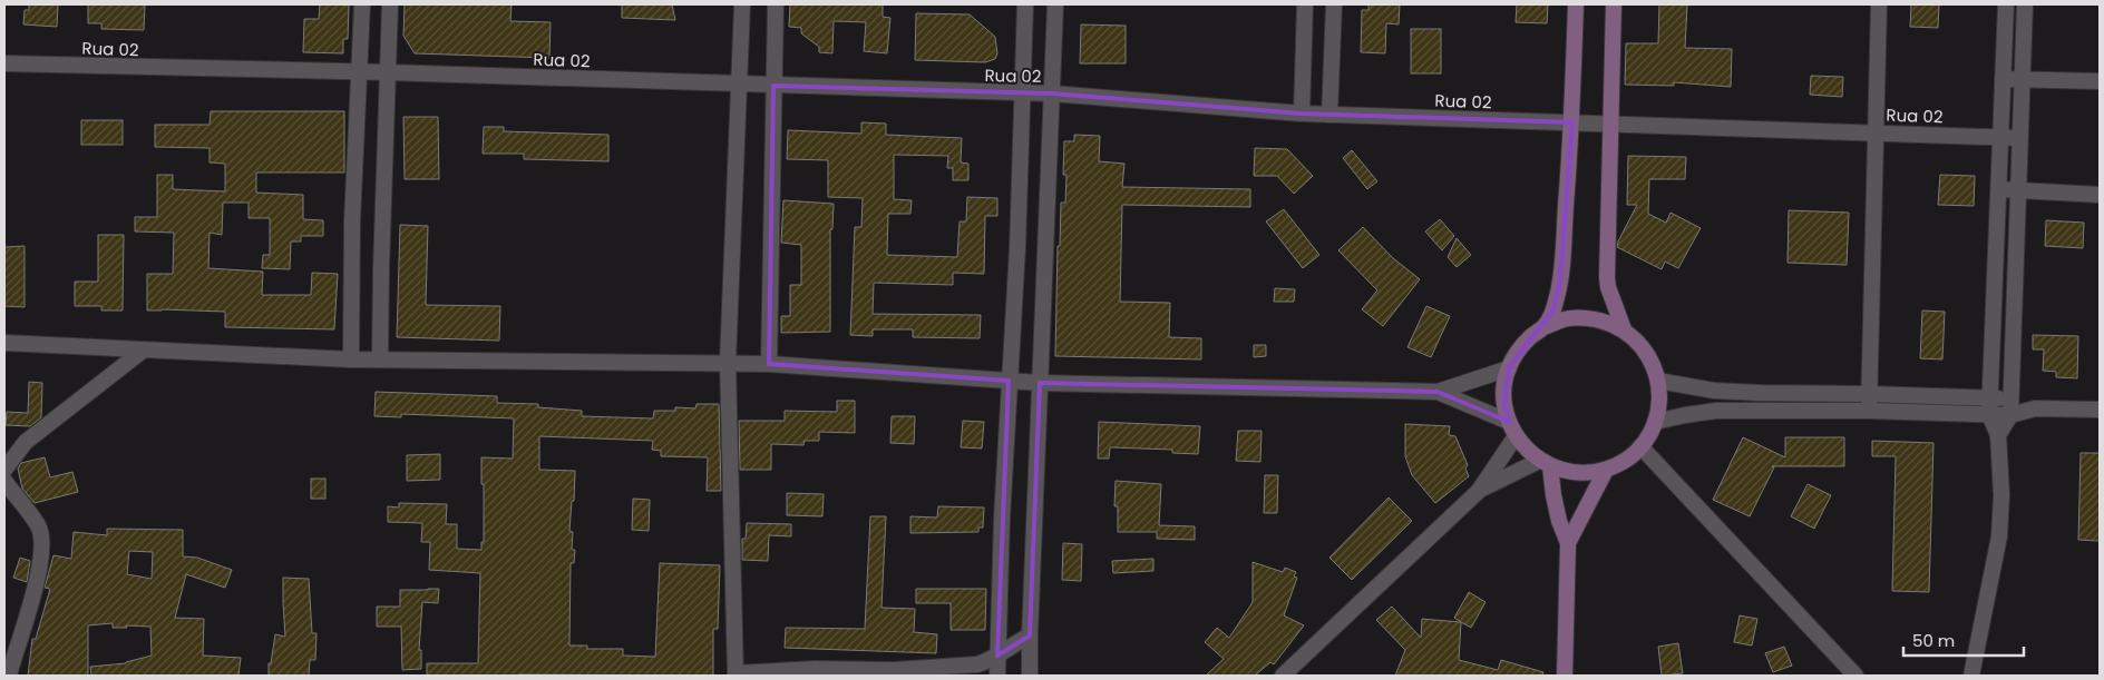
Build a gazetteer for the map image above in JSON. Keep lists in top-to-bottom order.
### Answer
{
  "streets": {
    "street": ["Rua 02"]
  },
  "scale_bar": "50 m"
}
